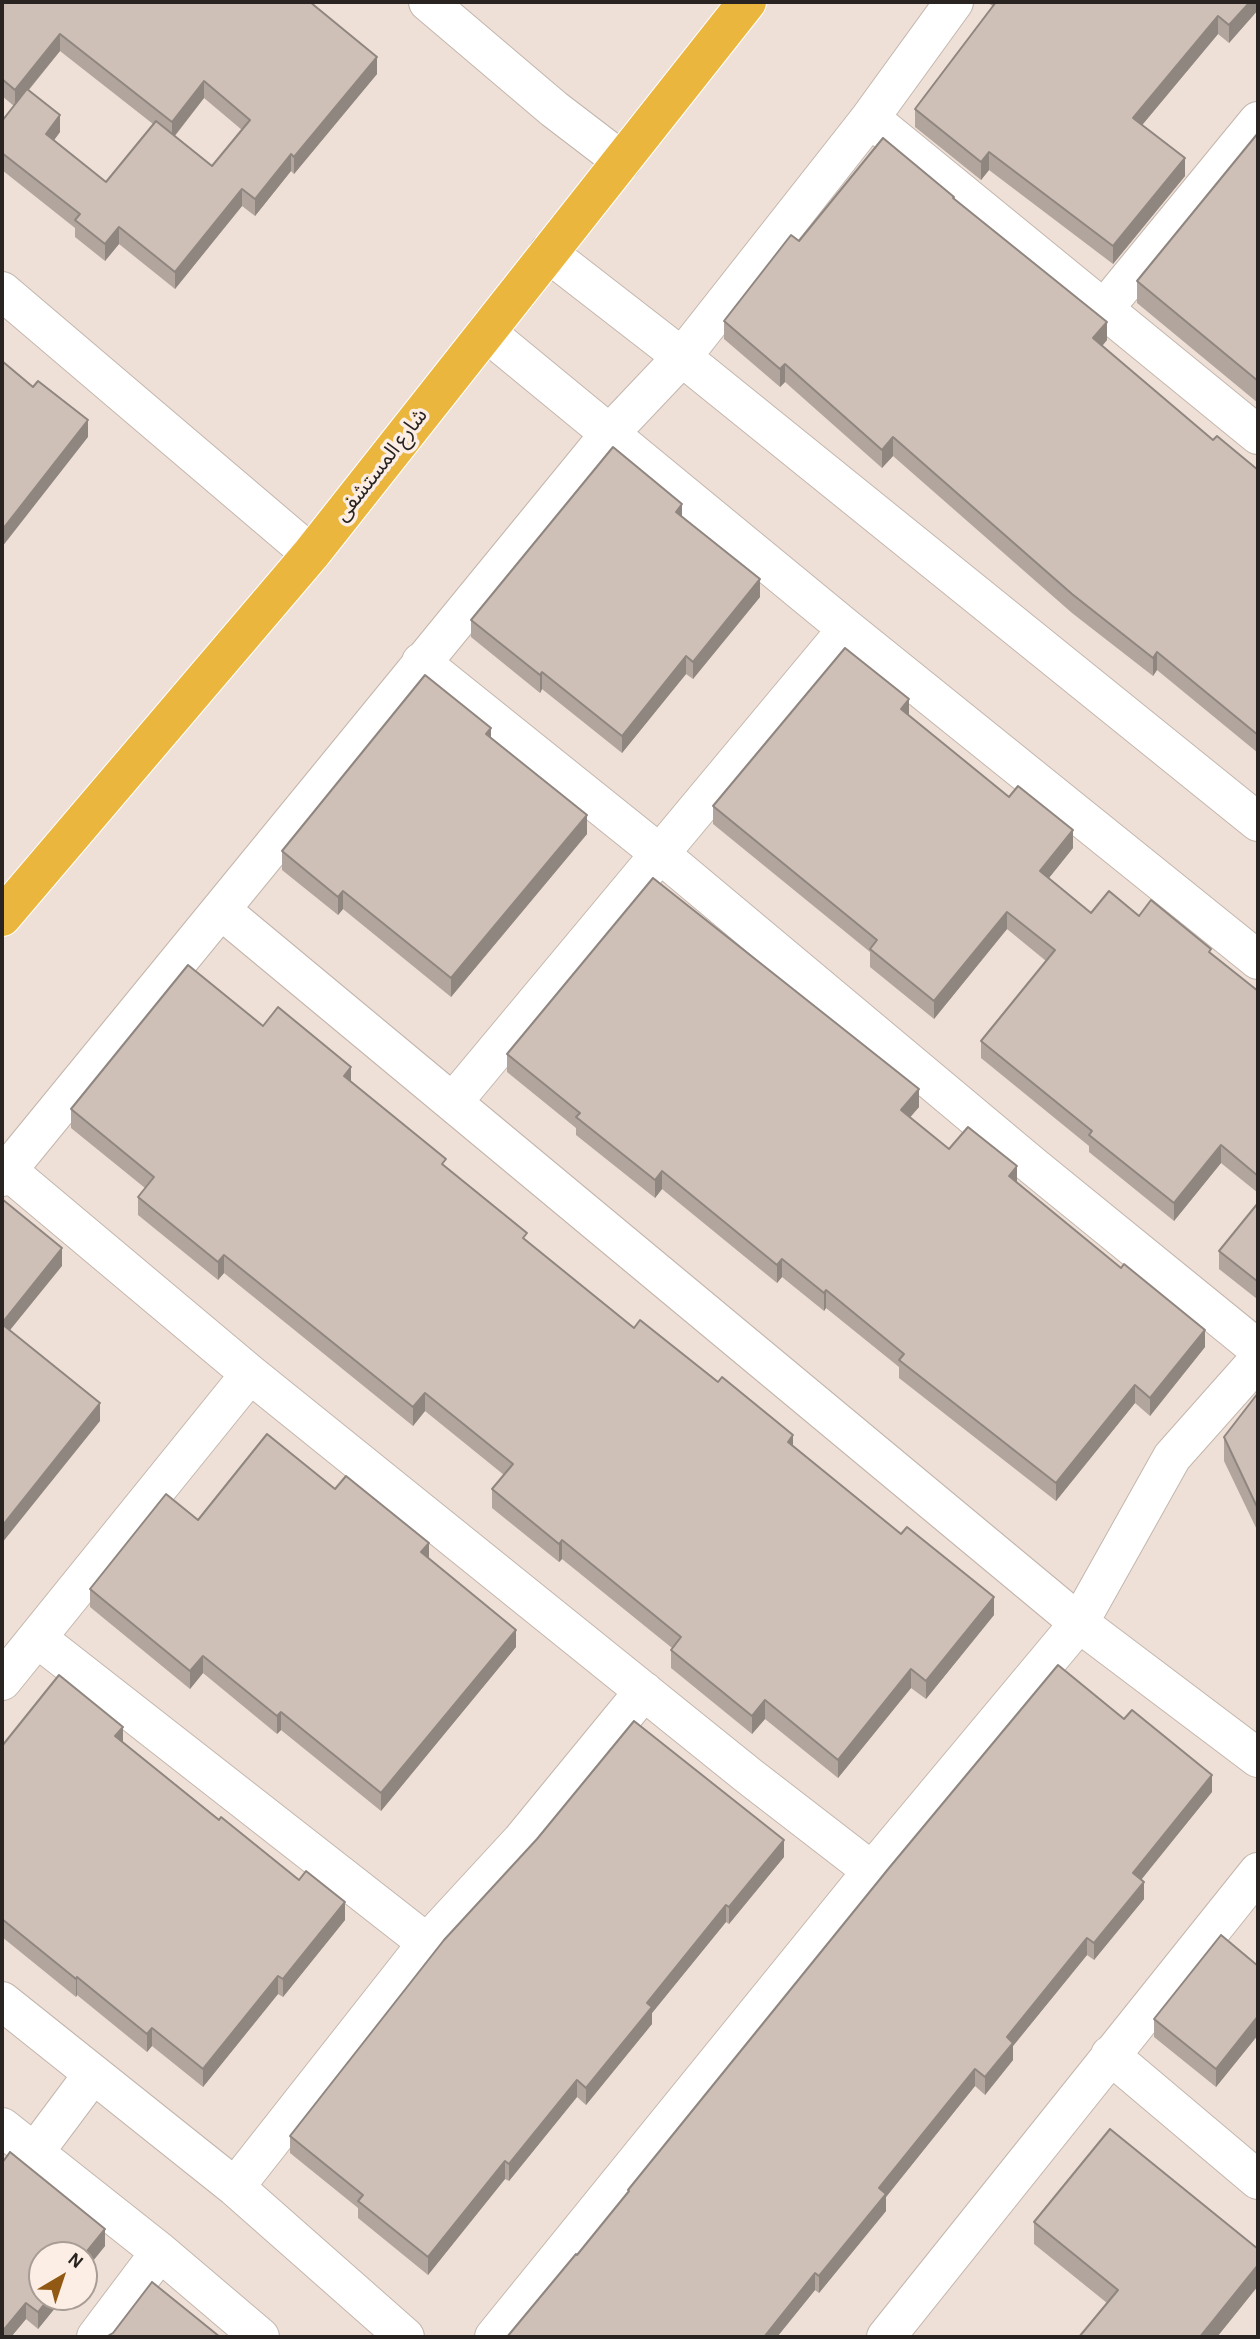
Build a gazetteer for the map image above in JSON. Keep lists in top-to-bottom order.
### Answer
{
  "streets": {
    "highway": ["شارع المستشفى"]
  },
  "north": "top right"
}
